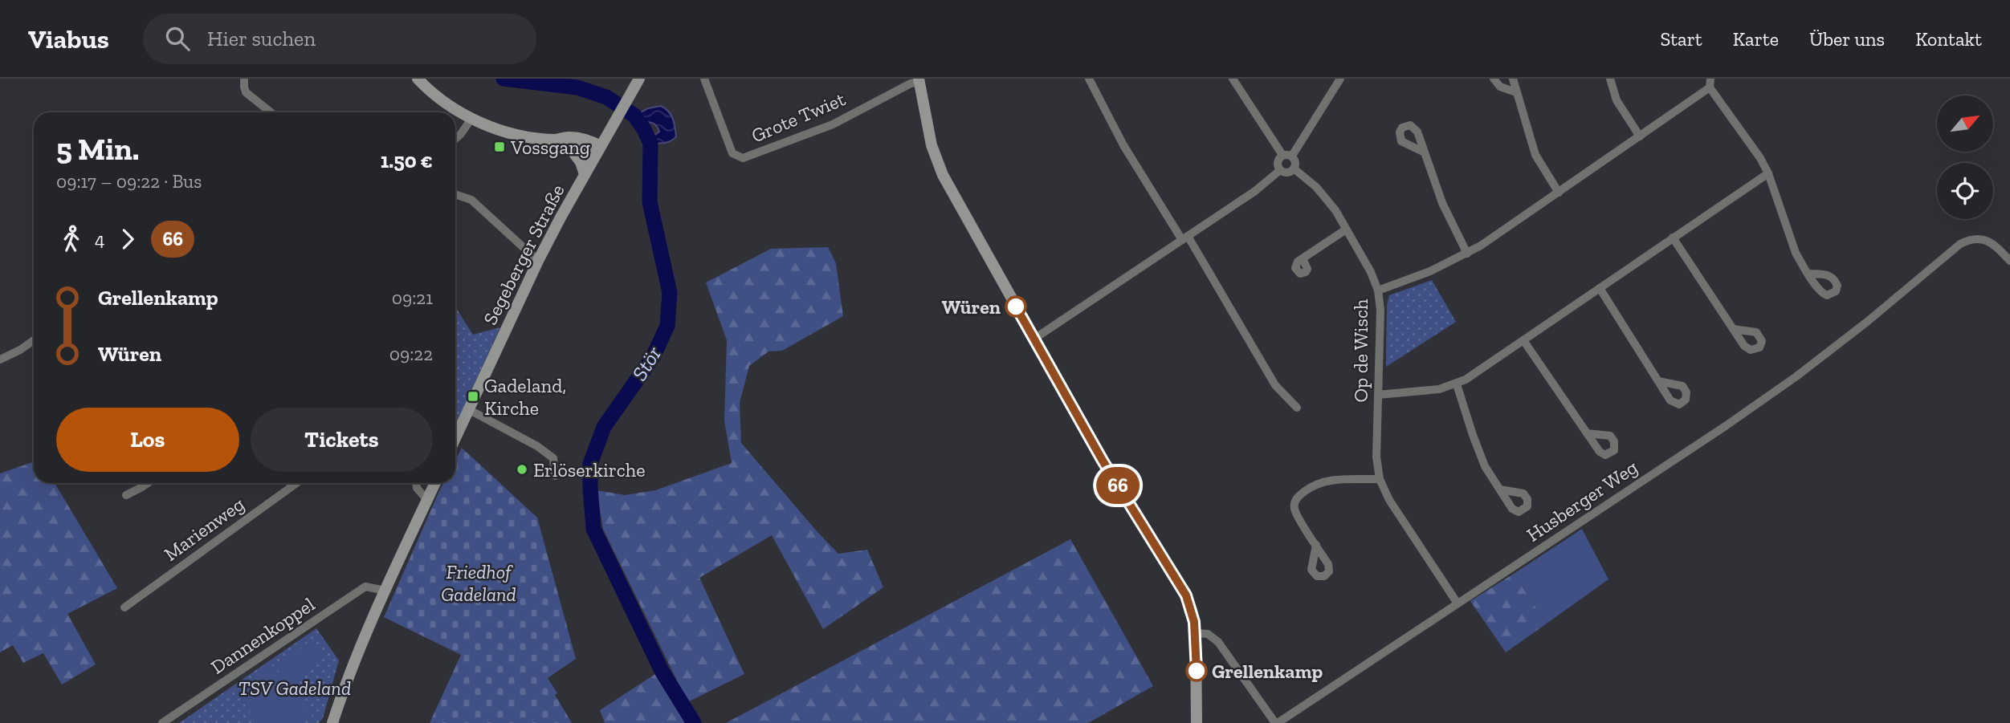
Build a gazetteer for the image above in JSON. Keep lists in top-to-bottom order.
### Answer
{
  "streets": {
    "street": [
      "Grote Twiet",
      "Segeberger Straße",
      "Op de Wisch",
      "Husberger Weg",
      "Marienweg",
      "Dannenkoppel"
    ]
  },
  "crossings": [
    ["Op de Wisch", "Husberger Weg"]
  ],
  "water": ["Stör"],
  "parks": ["Friedhof Gadeland", "TSV Gadeland"],
  "places": {
    "transit": ["Vossgang", "Gadeland, Kirche"],
    "other": ["Würen", "Erlöserkirche", "Grellenkamp"]
  },
  "lines": ["bus line 66"],
  "north": "top right",
  "page": {
    "header": "Viabus",
    "search": "Hier suchen",
    "nav": [
      "Start",
      "Karte",
      "Über uns",
      "Kontakt"
    ],
    "on_map": "66",
    "heading": ["5 Min.", "09:17 – 09:22 · Bus", "1.50 €"],
    "legs": ["4", "66"],
    "list": [
      {
        "name": "Grellenkamp",
        "value": "09:21"
      },
      {
        "name": "Würen",
        "value": "09:22"
      }
    ],
    "buttons": ["Los", "Tickets"]
  }
}
